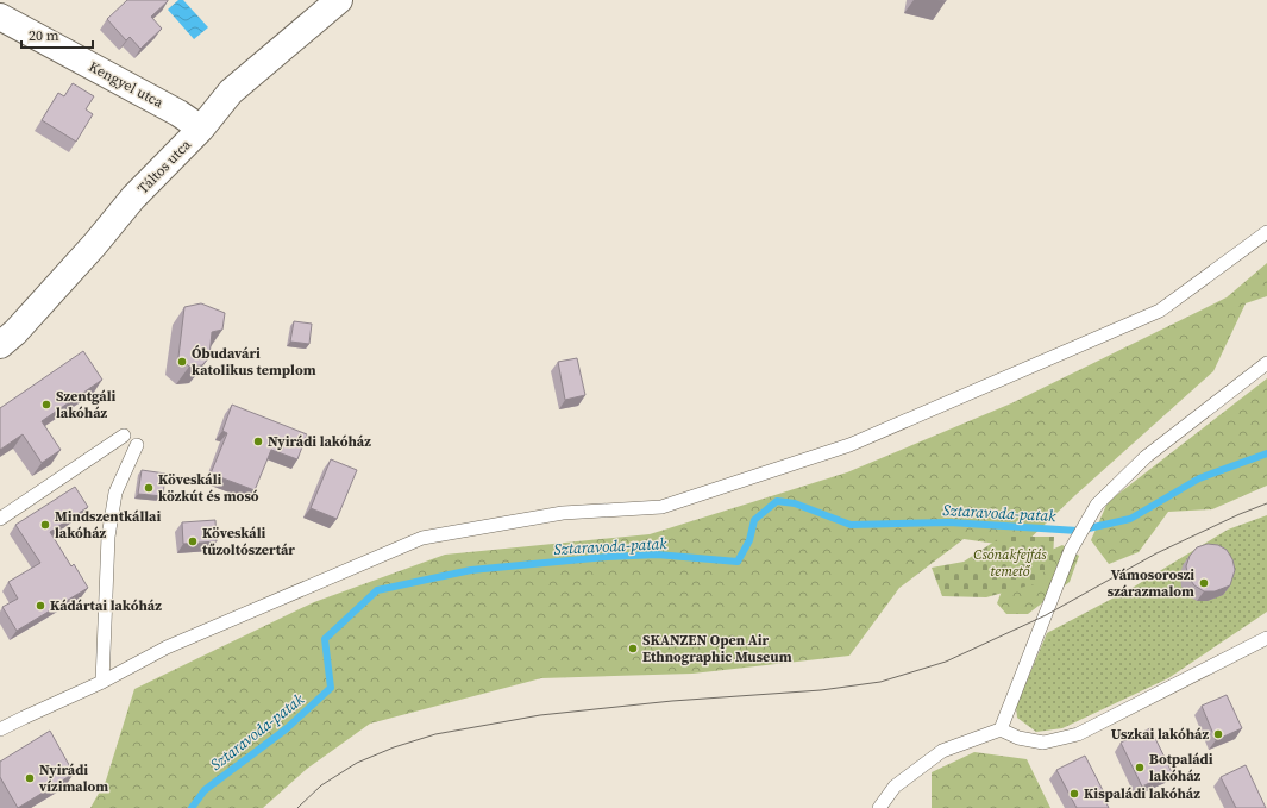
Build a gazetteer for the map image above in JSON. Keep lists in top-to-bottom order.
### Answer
{
  "streets": {
    "street": ["Kengyel utca", "Táltos utca"]
  },
  "crossings": [
    ["Kengyel utca", "Táltos utca"]
  ],
  "water": ["Sztaravoda-patak"],
  "parks": ["Csónakfejfás temető"],
  "places": [
    "Óbudavári katolikus templom",
    "Szentgáli lakóház",
    "Nyirádi lakóház",
    "Köveskáli közkút és mosó",
    "Mindszentkállai lakóház",
    "Köveskáli tűzoltószertár",
    "Vámosoroszi szárazmalom",
    "Kádártai lakóház",
    "SKANZEN Open Air Ethnographic Museum",
    "Uszkai lakóház",
    "Botpaládi lakóház",
    "Nyirádi vízimalom",
    "Kispaládi lakóház"
  ],
  "scale_bar": "20 m"
}
